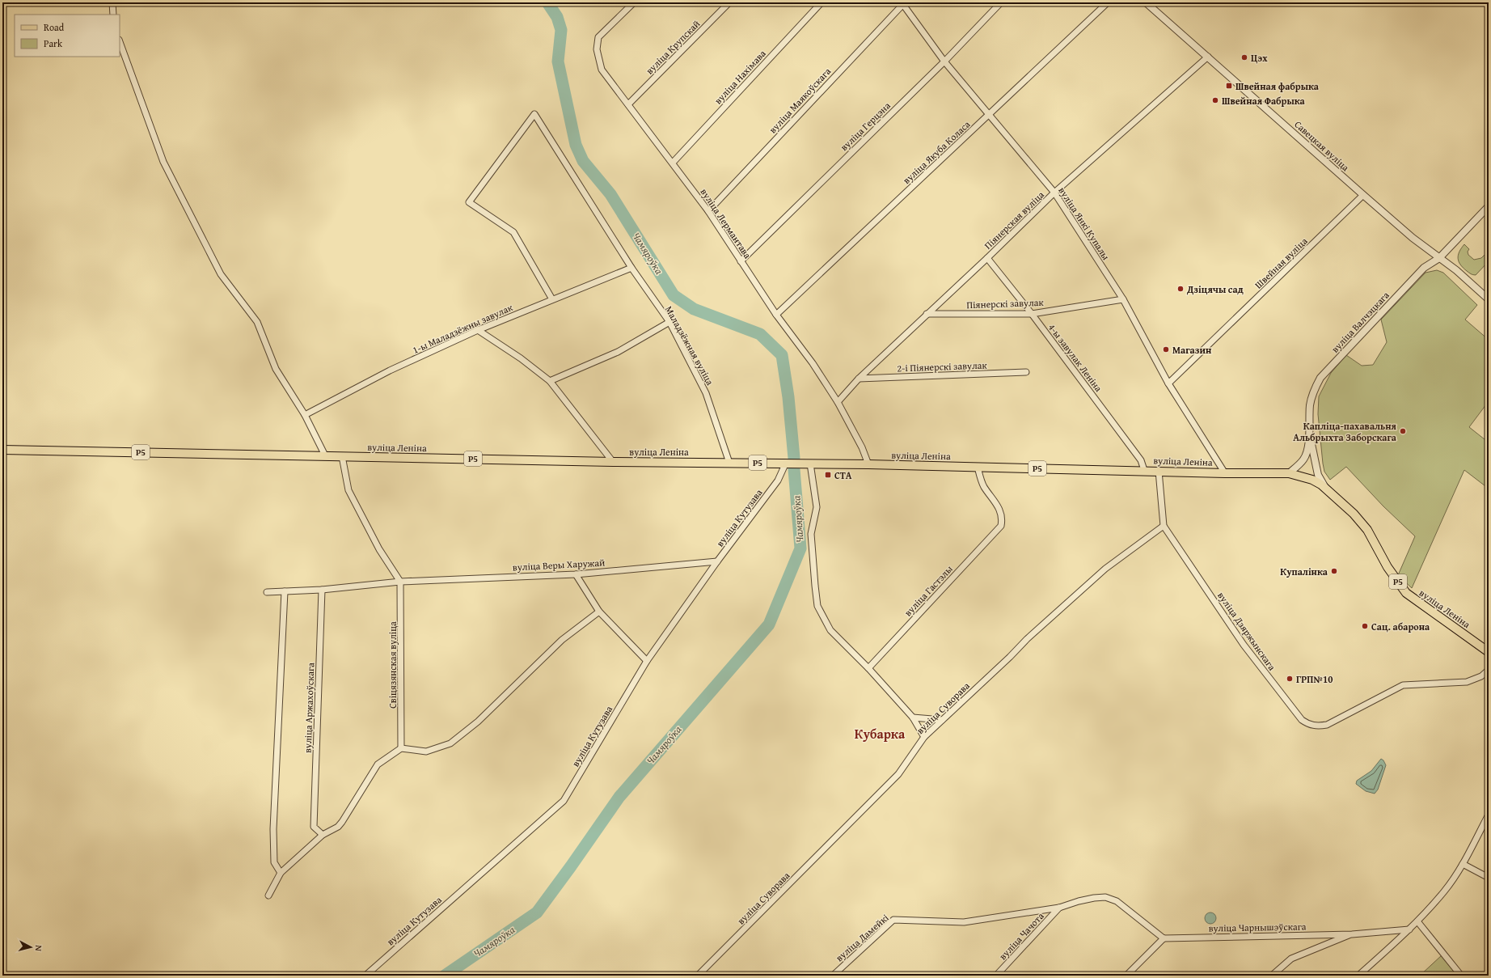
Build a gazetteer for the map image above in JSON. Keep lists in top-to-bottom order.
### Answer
{
  "streets": {
    "main road": ["вуліца Леніна", "Р5"],
    "street": [
      "вуліца Крупскай",
      "вуліца Нахімава",
      "вуліца Маякоўскага",
      "вуліца Герцэна",
      "Савецкая вуліца",
      "вуліца Якуба Коласа",
      "Піянерская вуліца",
      "вуліца Лермантава",
      "вуліца Янкі Купалы",
      "Швейная вуліца",
      "Піянерскі завулак",
      "вуліца Валчэцкага",
      "1-ы Маладзёжны завулак",
      "Маладзёжная вуліца",
      "4-ы завулак Леніна",
      "2-і Піянерскі завулак",
      "вуліца Кутузава",
      "вуліца Веры Харужай",
      "вуліца Гастэлы",
      "вуліца Дзяржынскага",
      "Свіцязянская вуліца",
      "вуліца Аржахоўскага",
      "вуліца Суворава",
      "вуліца Чарнышэўскага",
      "вуліца Чачота",
      "вуліца Дамейкі"
    ]
  },
  "crossings": [
    ["вуліца Крупскай", "вуліца Лермантава"],
    ["вуліца Нахімава", "вуліца Лермантава"],
    ["вуліца Маякоўскага", "вуліца Лермантава"],
    ["вуліца Маякоўскага", "вуліца Янкі Купалы"],
    ["вуліца Герцэна", "вуліца Лермантава"],
    ["вуліца Герцэна", "вуліца Янкі Купалы"],
    ["Савецкая вуліца", "Піянерская вуліца"],
    ["Савецкая вуліца", "Швейная вуліца"],
    ["Савецкая вуліца", "вуліца Валчэцкага"],
    ["вуліца Якуба Коласа", "вуліца Лермантава"],
    ["вуліца Якуба Коласа", "вуліца Янкі Купалы"],
    ["Піянерская вуліца", "вуліца Лермантава"],
    ["Піянерская вуліца", "вуліца Янкі Купалы"],
    ["Піянерская вуліца", "Піянерскі завулак"],
    ["Піянерская вуліца", "4-ы завулак Леніна"],
    ["Піянерская вуліца", "2-і Піянерскі завулак"],
    ["вуліца Лермантава", "вуліца Леніна"],
    ["вуліца Янкі Купалы", "Швейная вуліца"],
    ["вуліца Янкі Купалы", "Піянерскі завулак"],
    ["вуліца Янкі Купалы", "вуліца Леніна"],
    ["Піянерскі завулак", "4-ы завулак Леніна"],
    ["вуліца Валчэцкага", "вуліца Леніна"],
    ["1-ы Маладзёжны завулак", "Маладзёжная вуліца"],
    ["Маладзёжная вуліца", "вуліца Леніна"],
    ["4-ы завулак Леніна", "вуліца Леніна"],
    ["вуліца Леніна", "вуліца Кутузава"],
    ["вуліца Леніна", "вуліца Гастэлы"],
    ["вуліца Леніна", "вуліца Дзяржынскага"],
    ["вуліца Кутузава", "вуліца Веры Харужай"],
    ["вуліца Веры Харужай", "Свіцязянская вуліца"],
    ["вуліца Веры Харужай", "вуліца Аржахоўскага"],
    ["вуліца Дзяржынскага", "вуліца Суворава"],
    ["вуліца Чарнышэўскага", "вуліца Дамейкі"],
    ["вуліца Чачота", "вуліца Дамейкі"]
  ],
  "districts": ["Кубарка"],
  "water": ["Чамяроўка"],
  "places": {
    "other": [
      "Цэх",
      "Швейная Фабрыка",
      "Дзіцячы сад",
      "Магазин",
      "Капліца-пахавальня Альбрыхта Заборскага",
      "Купалінка",
      "Сац. абарона",
      "ГРП№10"
    ],
    "transit": ["Швейная фабрыка", "СТА"]
  },
  "legend": ["Road", "Park"],
  "north": "right"
}
